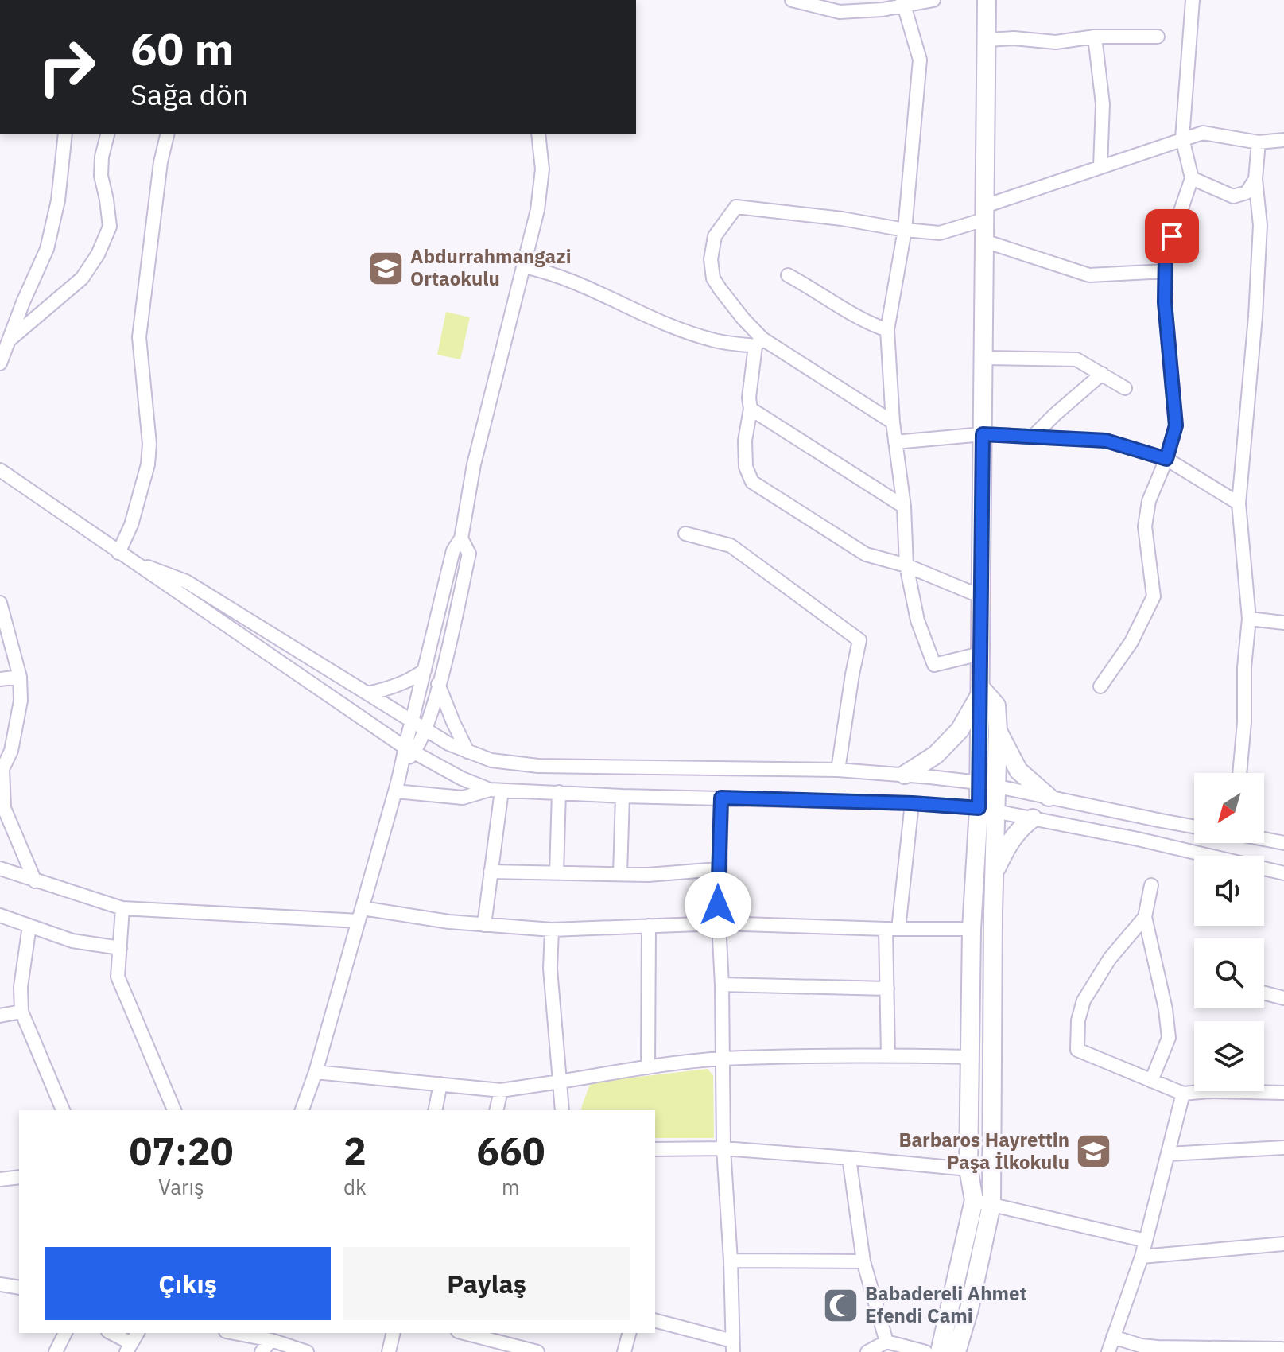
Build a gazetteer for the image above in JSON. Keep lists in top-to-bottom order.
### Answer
{
  "places": {
    "school or university": ["Abdurrahmangazi Ortaokulu", "Barbaros Hayrettin Paşa İlkokulu"],
    "mosque": ["Babadereli Ahmet Efendi Cami"]
  },
  "north": "bottom left",
  "page": {
    "turn": ["60 m", "Sağa dön"],
    "eta": [
      "07:20",
      "Varış",
      "2",
      "dk",
      "660",
      "m"
    ],
    "buttons": ["Çıkış", "Paylaş"]
  }
}
